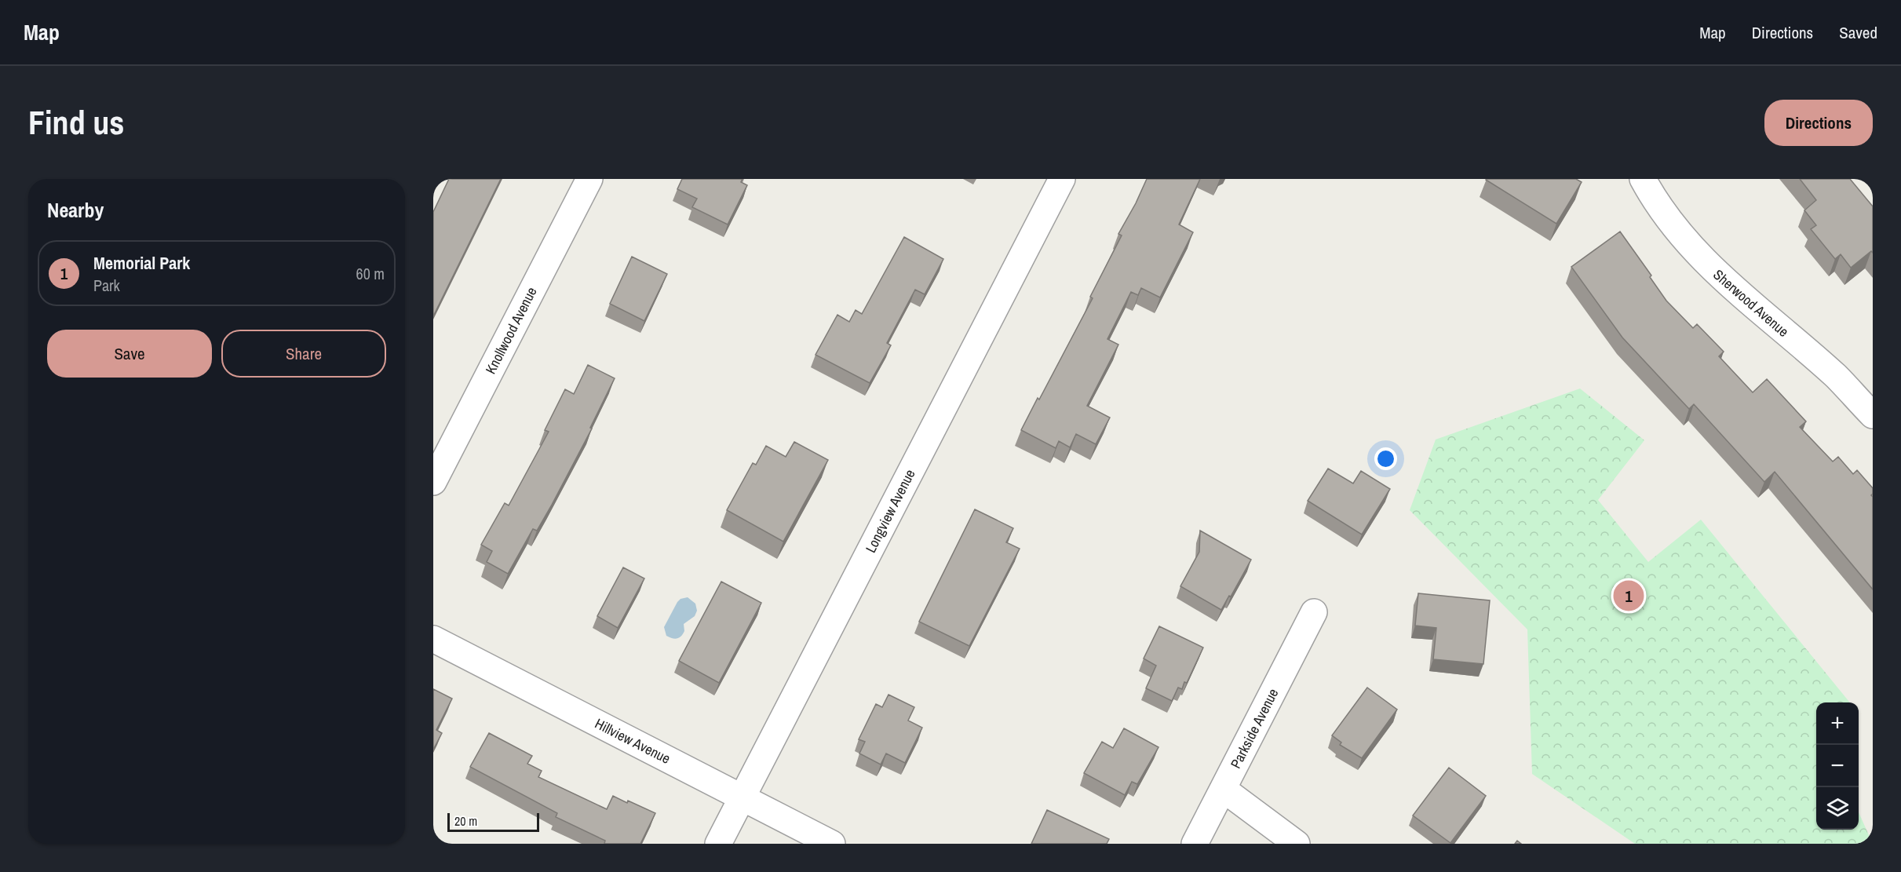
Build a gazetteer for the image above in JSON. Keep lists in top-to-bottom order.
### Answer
{
  "streets": {
    "street": [
      "Sherwood Avenue",
      "Knollwood Avenue",
      "Longview Avenue",
      "Parkside Avenue",
      "Hillview Avenue"
    ]
  },
  "crossings": [
    ["Longview Avenue", "Hillview Avenue"]
  ],
  "scale_bar": "20 m",
  "page": {
    "header": "Map",
    "nav": ["Map", "Directions", "Saved"],
    "buttons": [
      "Directions",
      ["Save", "Share"]
    ],
    "title": "Find us",
    "heading": "Nearby",
    "list": [
      {
        "mark": "1",
        "name": "Memorial Park",
        "note": "Park",
        "value": "60 m"
      }
    ],
    "pins": "1",
    "map_buttons": ["+", "−"],
    "scale": "20 m"
  }
}
